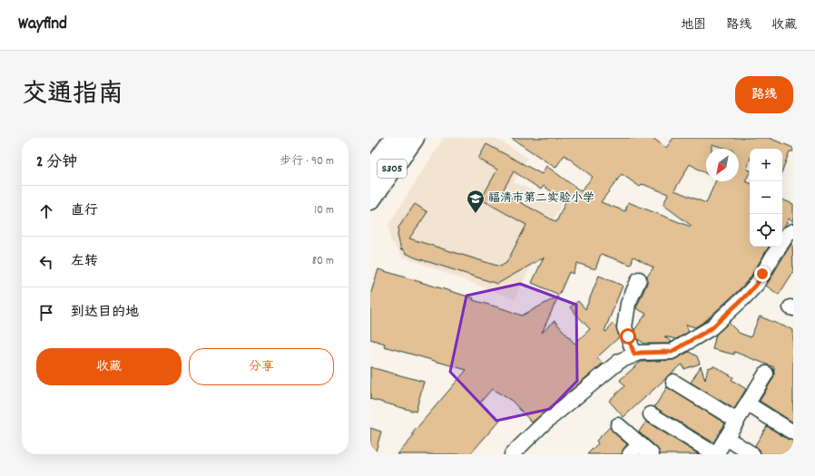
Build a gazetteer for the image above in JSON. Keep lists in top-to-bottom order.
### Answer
{
  "streets": {
    "main road": ["S305"]
  },
  "places": {
    "school or university": ["福清市第二实验小学"]
  },
  "north": "bottom left",
  "page": {
    "header": "Wayfind",
    "nav": ["地图", "路线", "收藏"],
    "title": "交通指南",
    "buttons": [
      "路线",
      ["收藏", "分享"]
    ],
    "heading": ["2 分钟", "步行 · 90 m"],
    "map_buttons": ["+", "−"],
    "list": [
      ["直行", "10 m"],
      ["左转", "80 m"],
      "到达目的地"
    ]
  }
}
